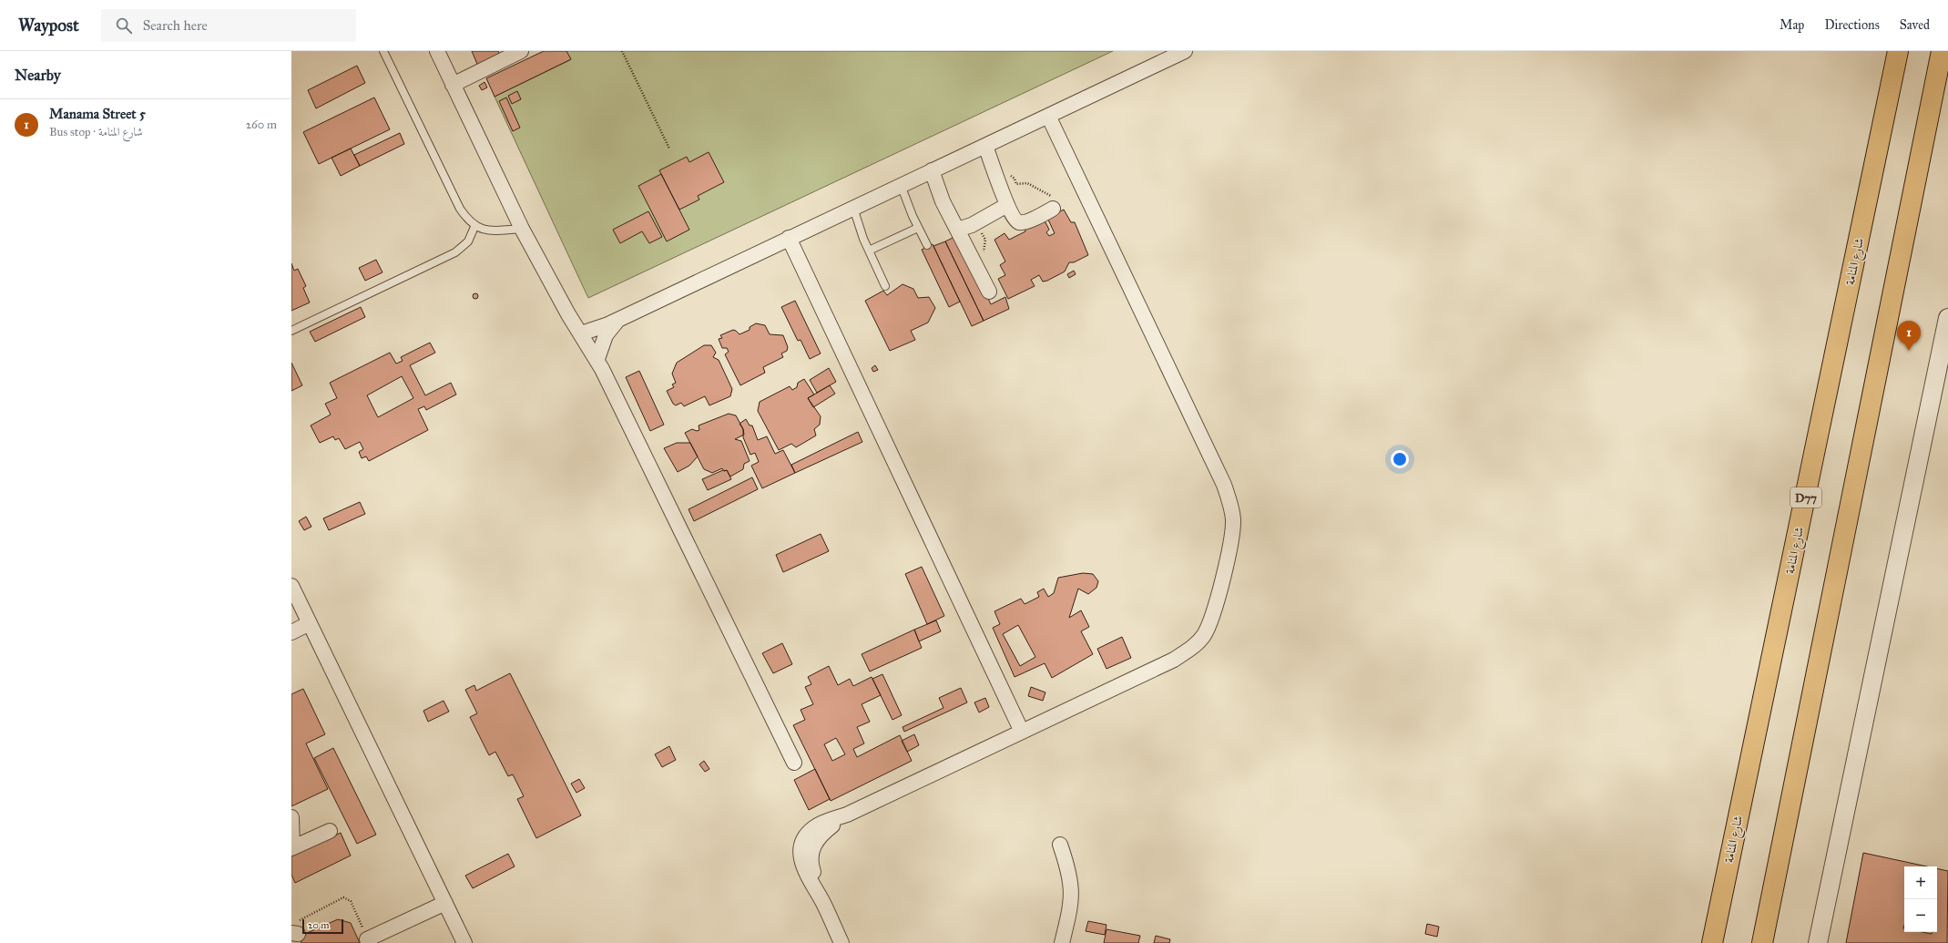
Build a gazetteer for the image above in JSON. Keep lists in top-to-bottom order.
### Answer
{
  "streets": {
    "main road": ["شارع المنامة", "D77"]
  },
  "scale_bar": "20 m",
  "page": {
    "header": "Waypost",
    "search": "Search here",
    "nav": ["Map", "Directions", "Saved"],
    "heading": "Nearby",
    "list": [
      {
        "mark": "1",
        "name": "Manama Street 5",
        "note": "Bus stop · شارع المنامة",
        "value": "260 m"
      }
    ],
    "pins": "1",
    "map_buttons": ["+", "−"],
    "scale": "20 m"
  }
}
